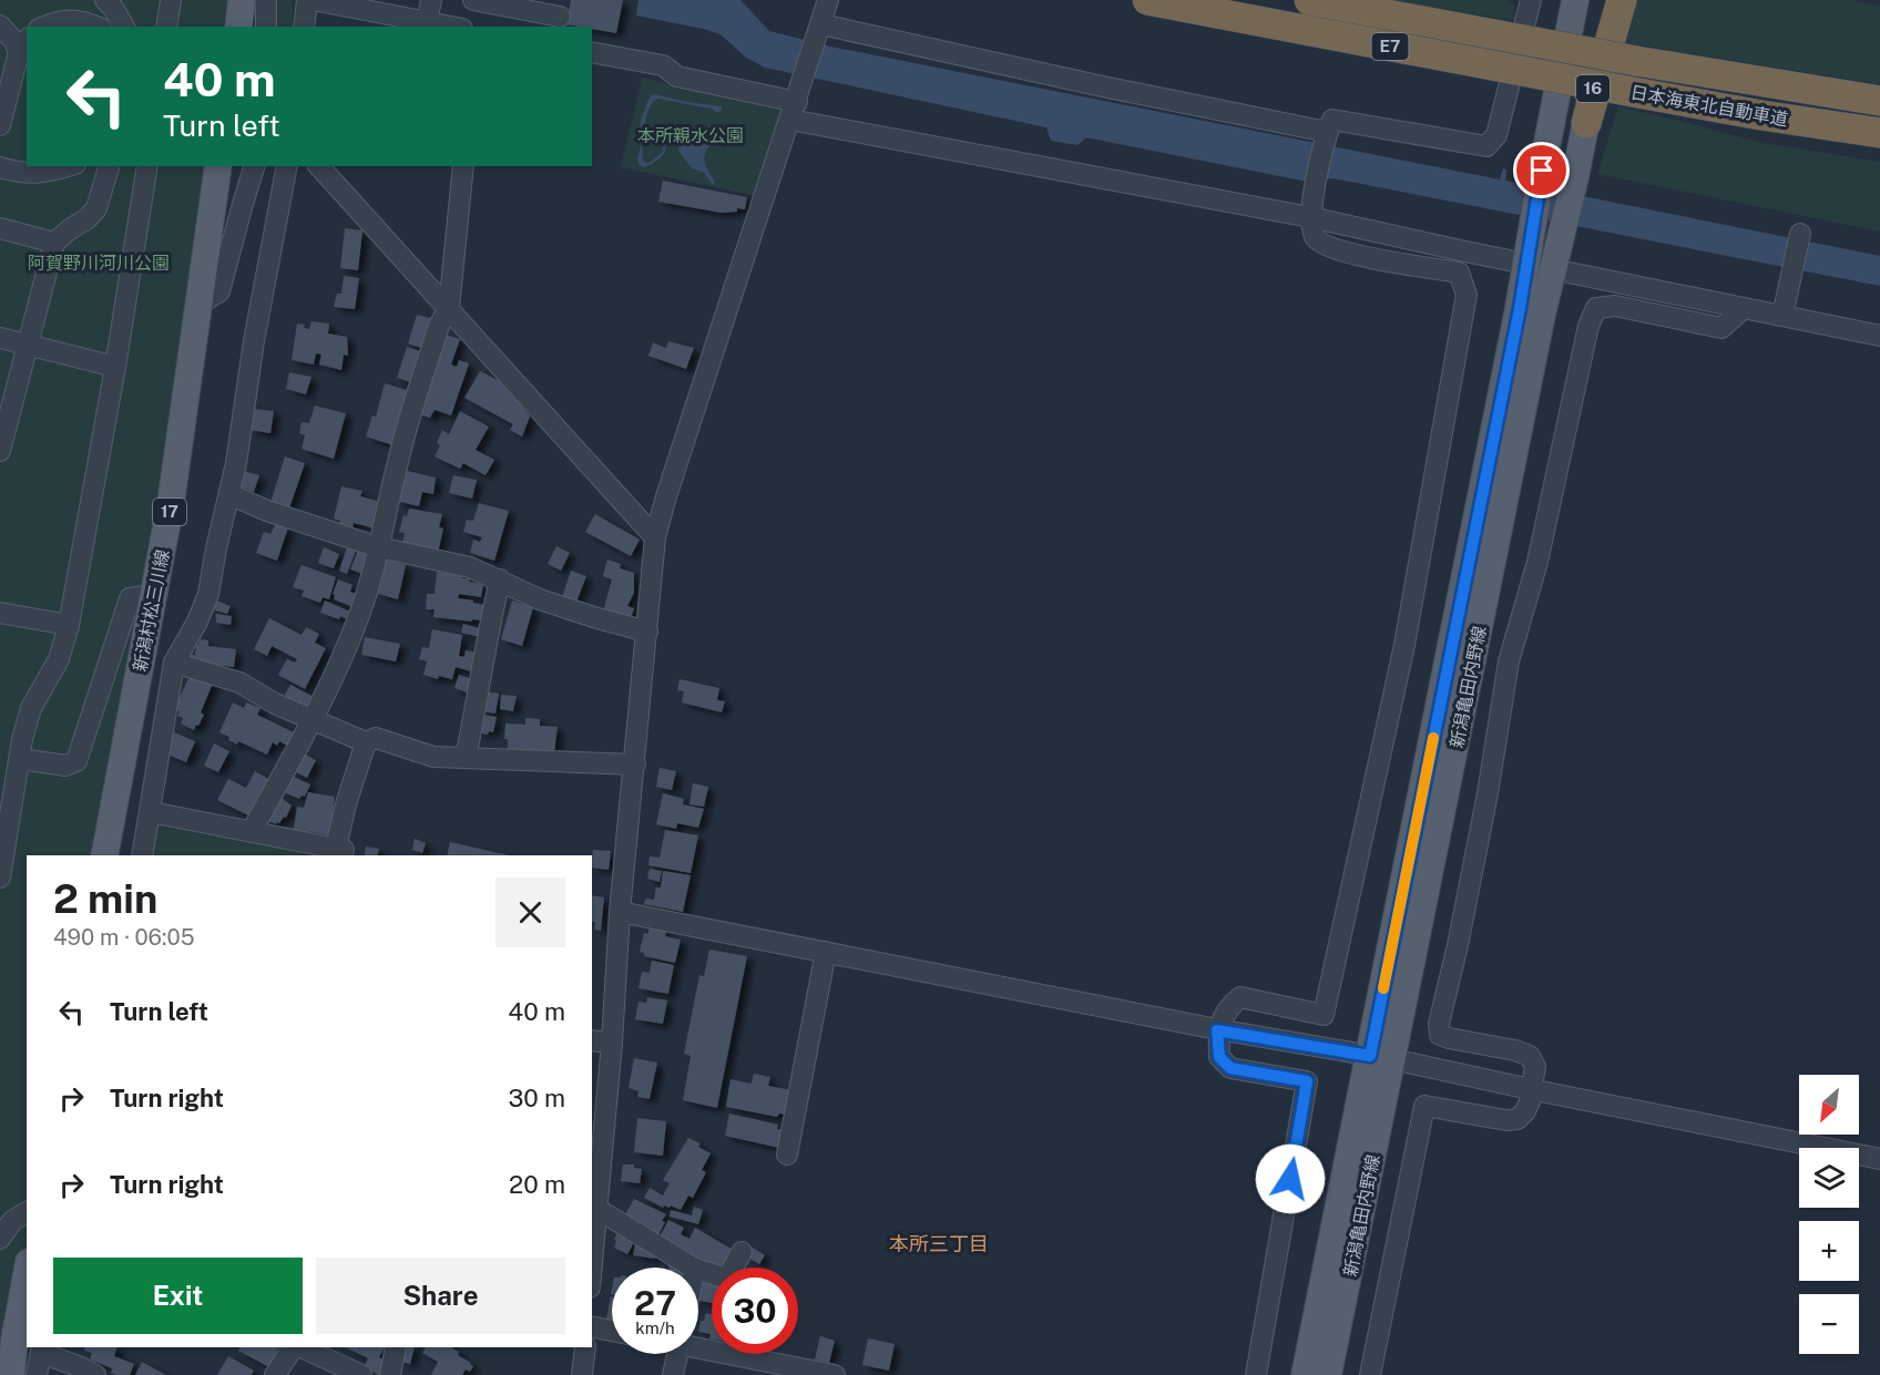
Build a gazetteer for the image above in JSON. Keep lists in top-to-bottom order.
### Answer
{
  "streets": {
    "highway": ["E7", "日本海東北自動車道"],
    "main road": [
      "16",
      "17",
      "新潟村松三川線",
      "新潟亀田内野線"
    ]
  },
  "districts": ["本所三丁目"],
  "parks": ["本所親水公園", "阿賀野川河川公園"],
  "north": "bottom left",
  "page": {
    "turn": ["40 m", "Turn left"],
    "heading": ["2 min", "490 m · 06:05"],
    "list": [
      {
        "name": "Turn left",
        "value": "40 m"
      },
      {
        "name": "Turn right",
        "value": "30 m"
      },
      {
        "name": "Turn right",
        "value": "20 m"
      }
    ],
    "map_buttons": ["+", "−"],
    "buttons": ["Exit", "Share"],
    "speed": "27 km/h",
    "limit": "30"
  }
}
